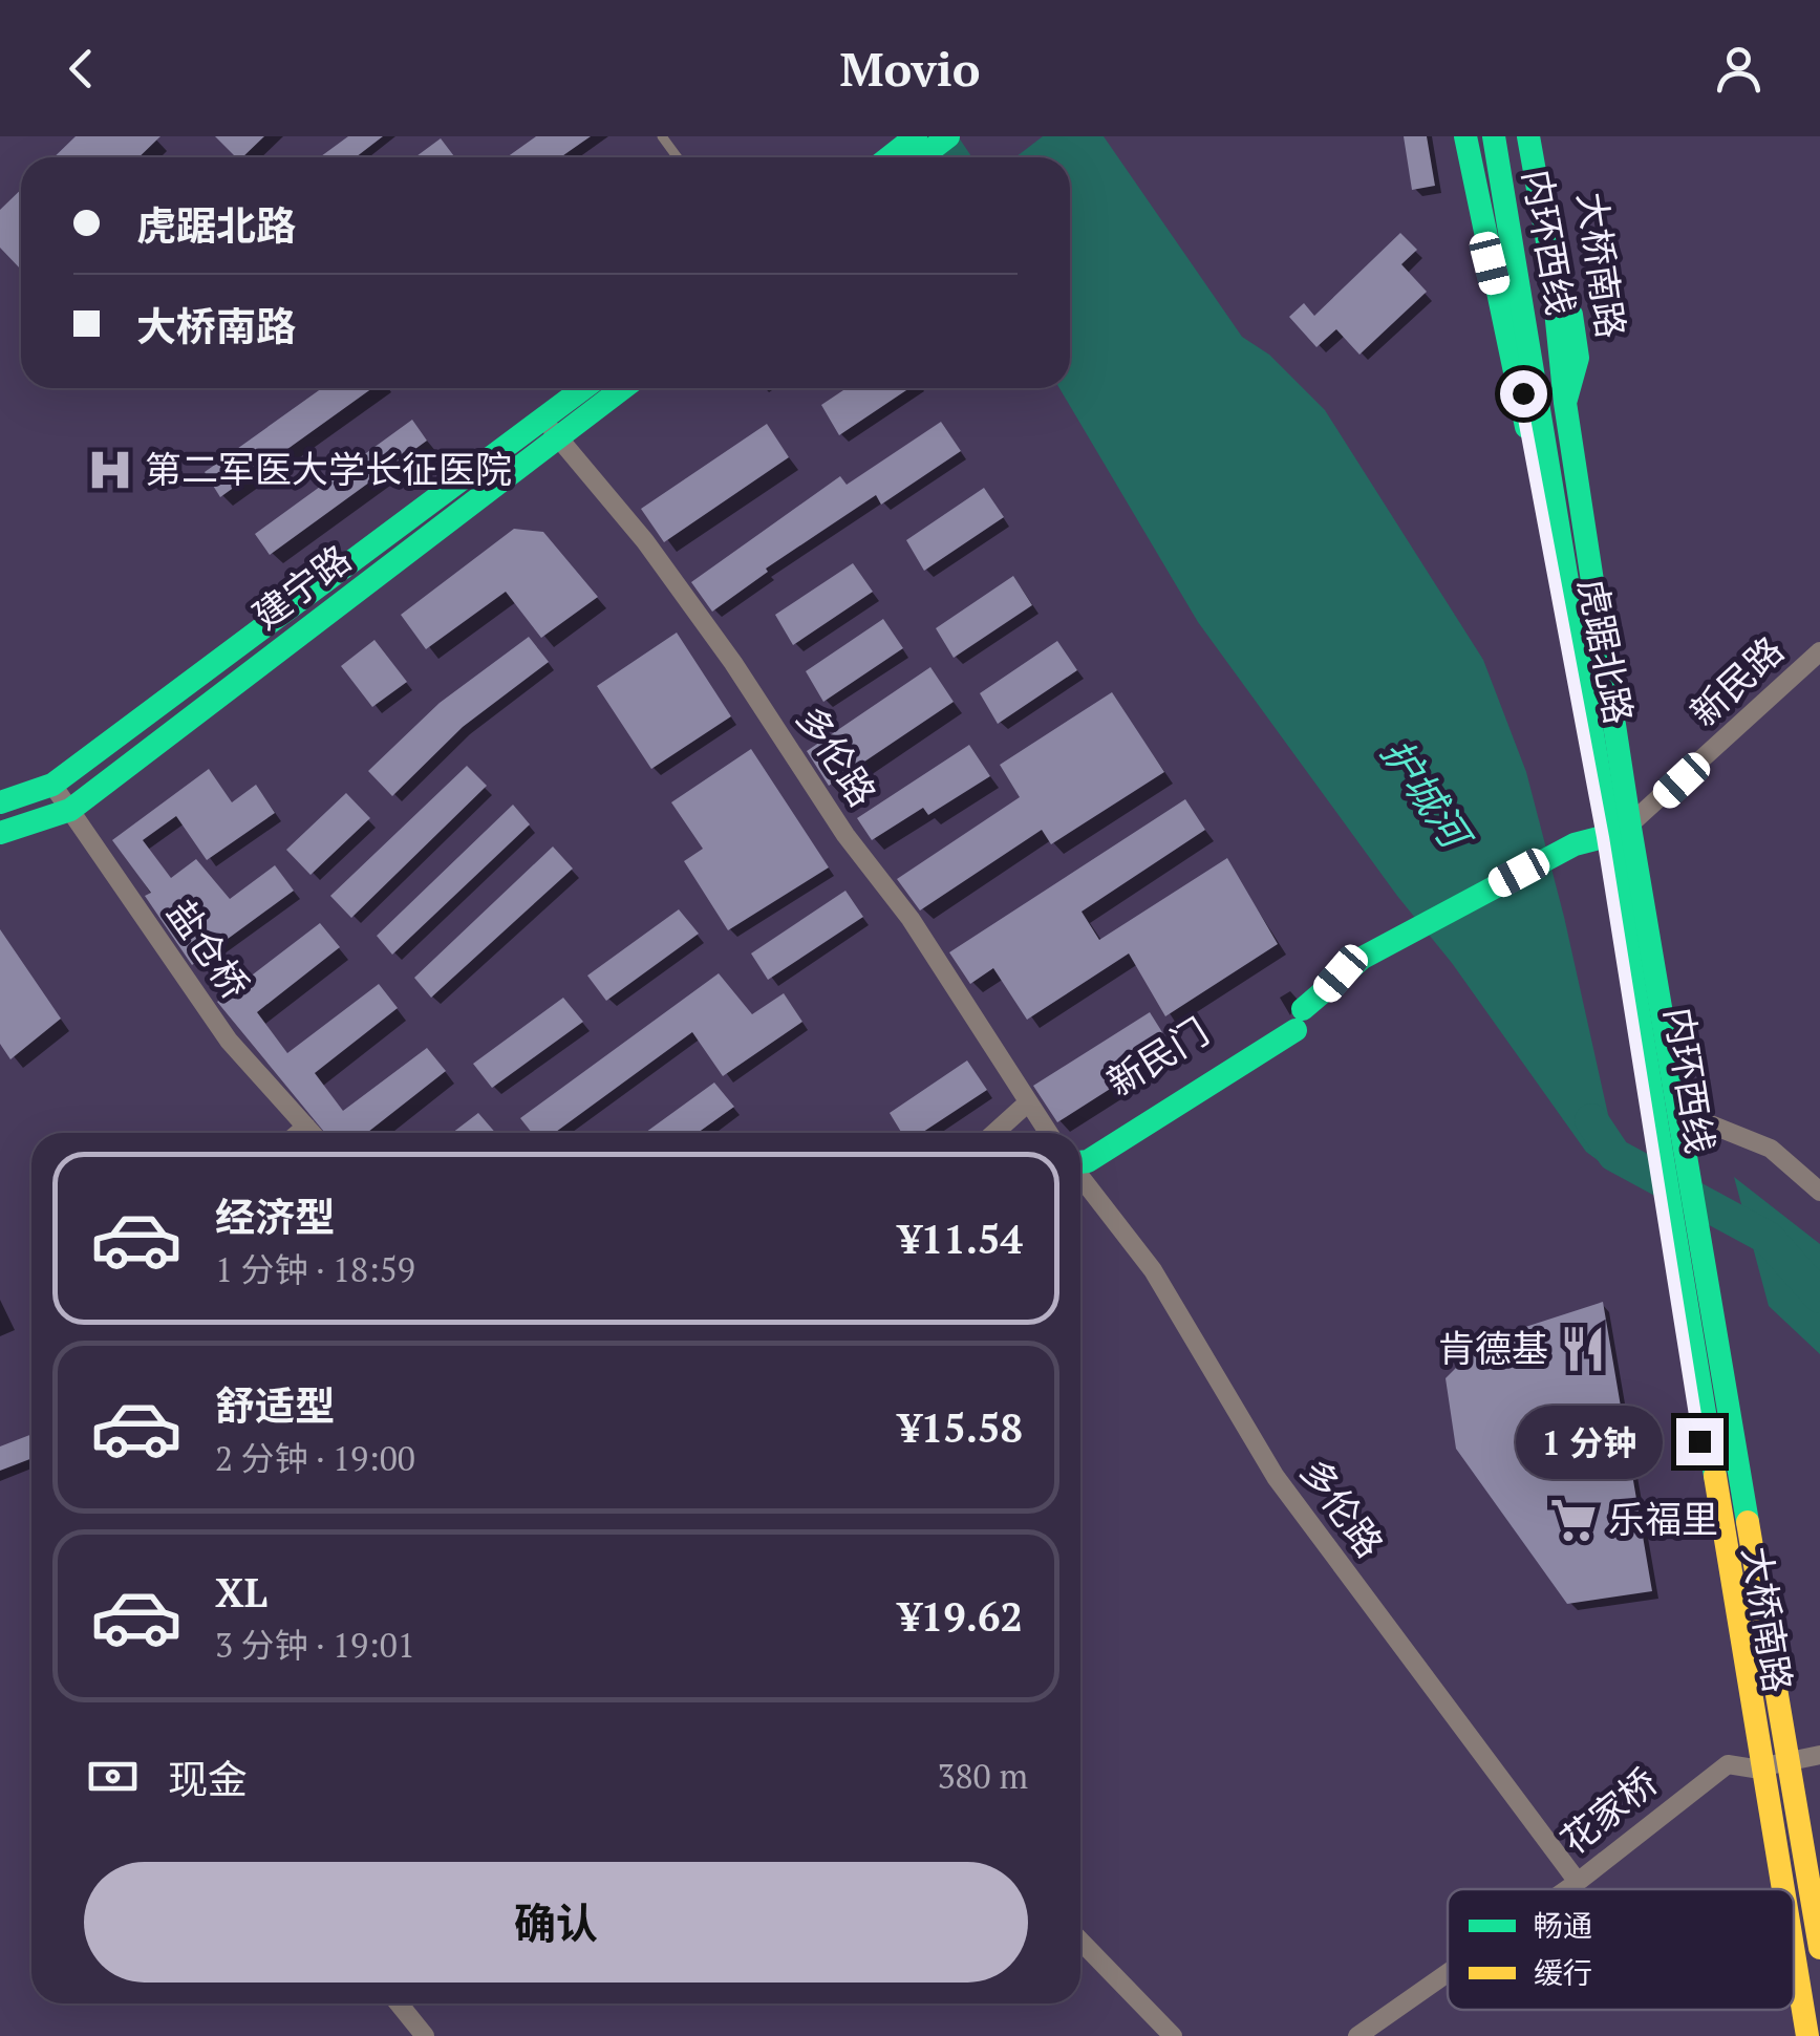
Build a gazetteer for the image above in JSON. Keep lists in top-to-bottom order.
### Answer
{
  "streets": {
    "main road": [
      "内环西线",
      "大桥南路",
      "建宁路",
      "虎踞北路"
    ],
    "street": [
      "新民路",
      "多伦路",
      "盐仓桥",
      "花家桥"
    ]
  },
  "crossings": [
    ["大桥南路", "虎踞北路"],
    ["大桥南路", "新民路"],
    ["大桥南路", "花家桥"],
    ["建宁路", "多伦路"],
    ["建宁路", "盐仓桥"],
    ["虎踞北路", "新民路"],
    ["多伦路", "花家桥"]
  ],
  "water": ["护城河"],
  "places": {
    "hospital": ["第二军医大学长征医院"],
    "restaurant": ["肯德基"],
    "supermarket": ["乐福里"]
  },
  "legend": ["畅通", "缓行"],
  "page": {
    "header": "Movio",
    "banner": ["虎踞北路", "大桥南路"],
    "list": [
      {
        "name": "经济型",
        "note": "1 分钟 · 18:59",
        "value": "¥11.54"
      },
      {
        "name": "舒适型",
        "note": "2 分钟 · 19:00",
        "value": "¥15.58"
      },
      {
        "name": "XL",
        "note": "3 分钟 · 19:01",
        "value": "¥19.62"
      }
    ],
    "bubble": "1 分钟",
    "pay": ["现金", "380 m"],
    "buttons": "确认"
  }
}
